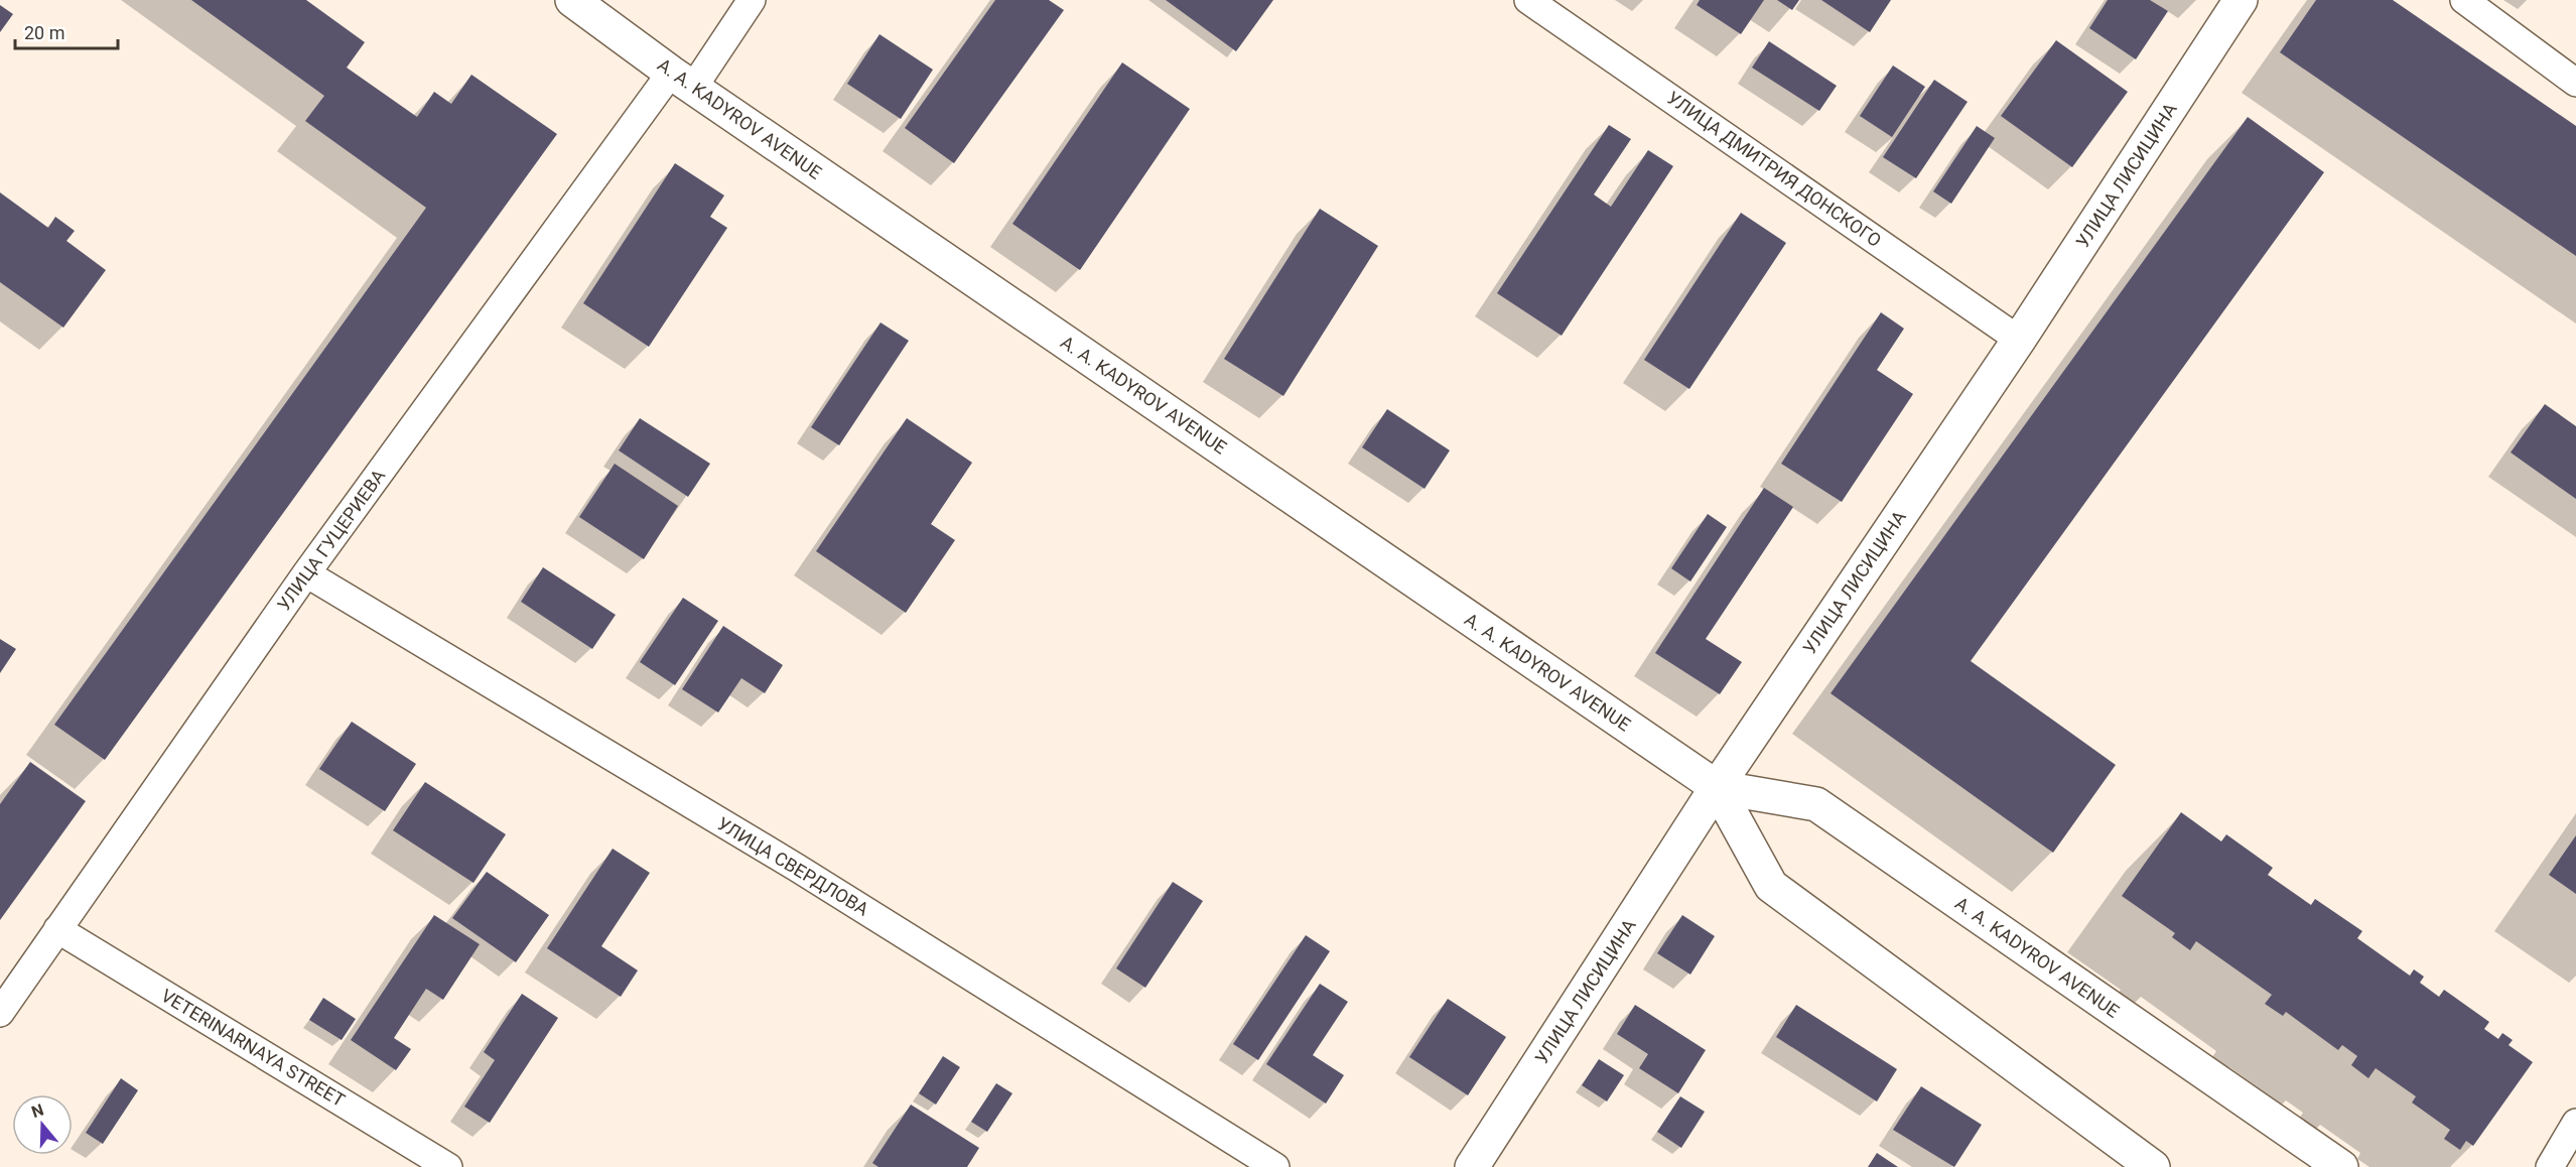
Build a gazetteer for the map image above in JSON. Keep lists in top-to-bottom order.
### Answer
{
  "streets": {
    "street": [
      "A. A. KADYROV AVENUE",
      "УЛИЦА ДМИТРИЯ ДОНСКОГО",
      "УЛИЦА ЛИСИЦИНА",
      "УЛИЦА ГУЦЕРИЕВА",
      "УЛИЦА СВЕРДЛОВА",
      "VETERINARNAYA STREET"
    ]
  },
  "crossings": [
    ["A. A. KADYROV AVENUE", "УЛИЦА ЛИСИЦИНА"],
    ["A. A. KADYROV AVENUE", "УЛИЦА ГУЦЕРИЕВА"],
    ["УЛИЦА ДМИТРИЯ ДОНСКОГО", "УЛИЦА ЛИСИЦИНА"],
    ["УЛИЦА ГУЦЕРИЕВА", "УЛИЦА СВЕРДЛОВА"],
    ["УЛИЦА ГУЦЕРИЕВА", "VETERINARNAYA STREET"]
  ],
  "scale_bar": "20 m",
  "north": "top"
}
